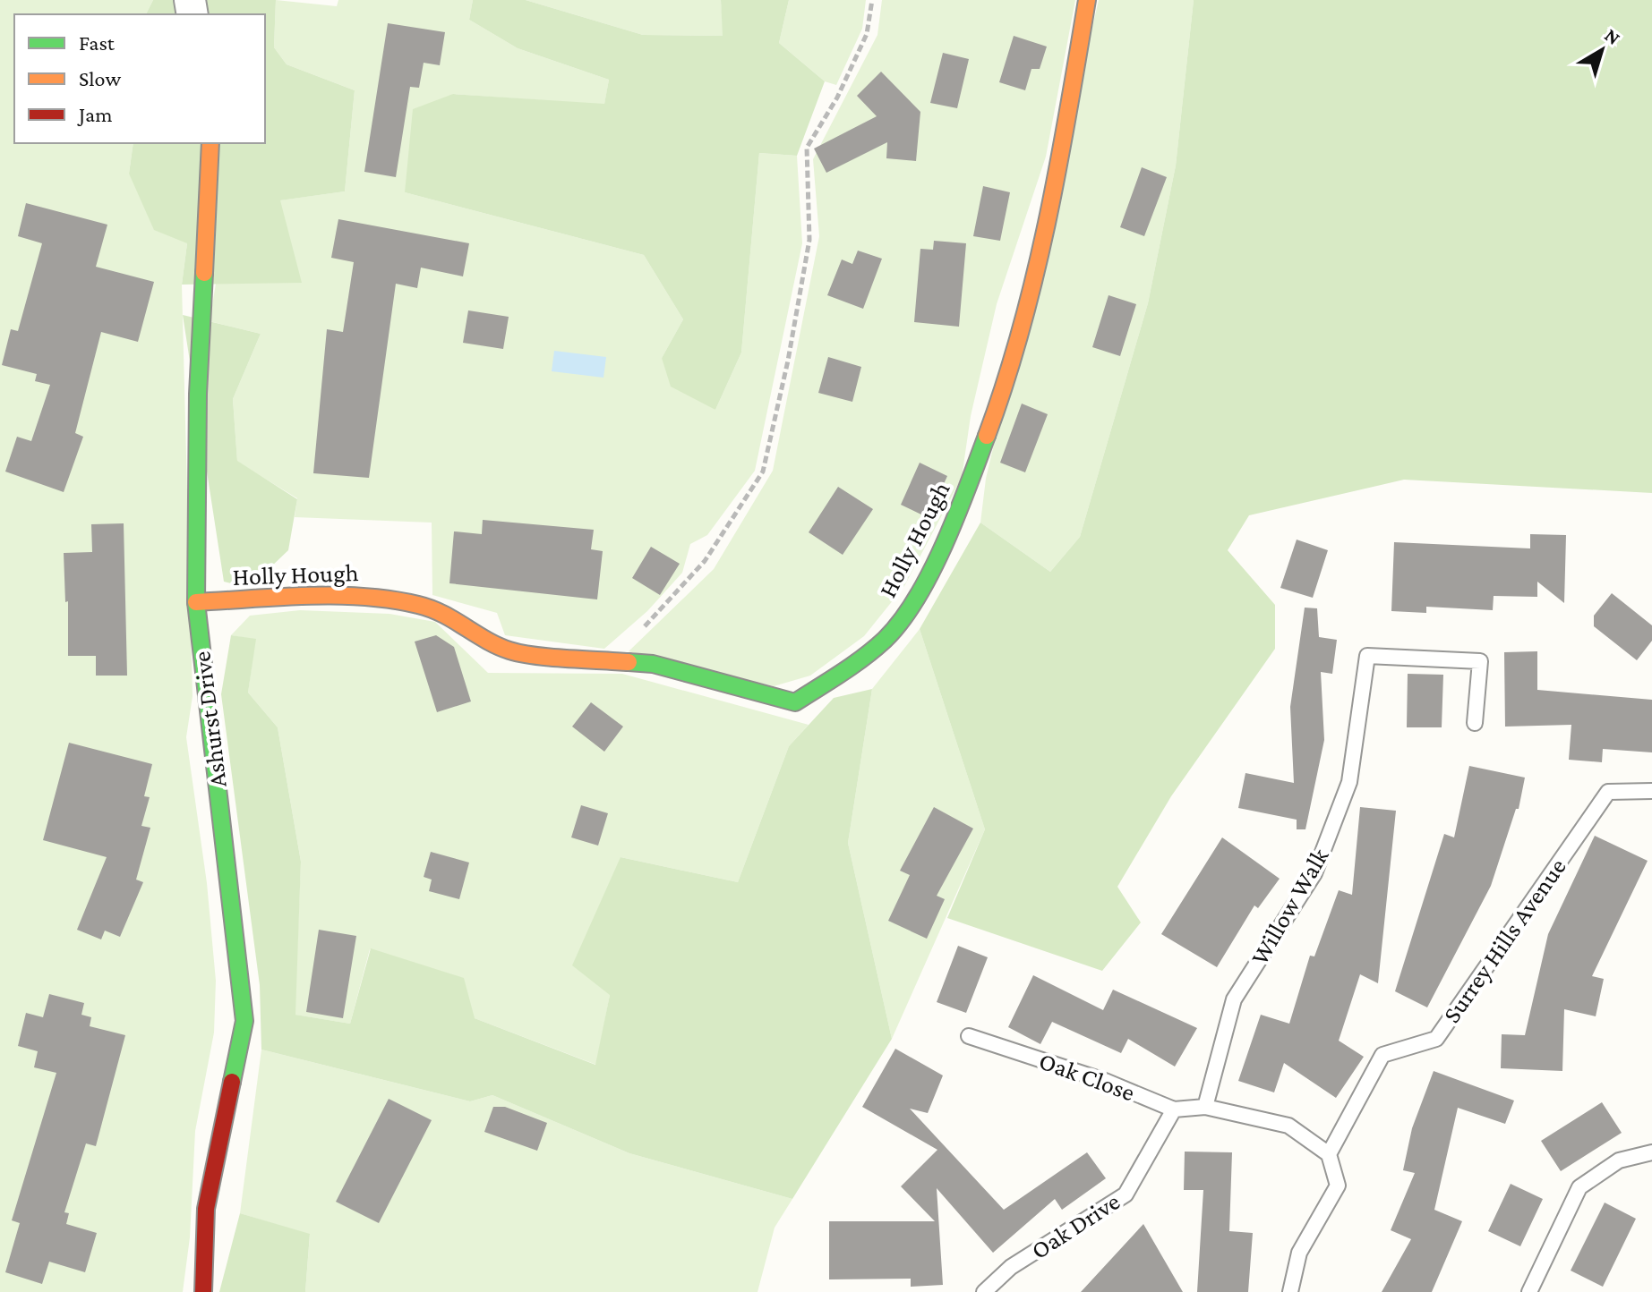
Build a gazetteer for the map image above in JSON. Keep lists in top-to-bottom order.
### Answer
{
  "streets": {
    "street": ["Holly Hough", "Ashurst Drive"],
    "lane": [
      "Willow Walk",
      "Surrey Hills Avenue",
      "Oak Close",
      "Oak Drive"
    ]
  },
  "crossings": [
    ["Holly Hough", "Ashurst Drive"],
    ["Willow Walk", "Oak Close"],
    ["Oak Close", "Oak Drive"]
  ],
  "legend": ["Fast", "Slow", "Jam"],
  "north": "top right"
}
